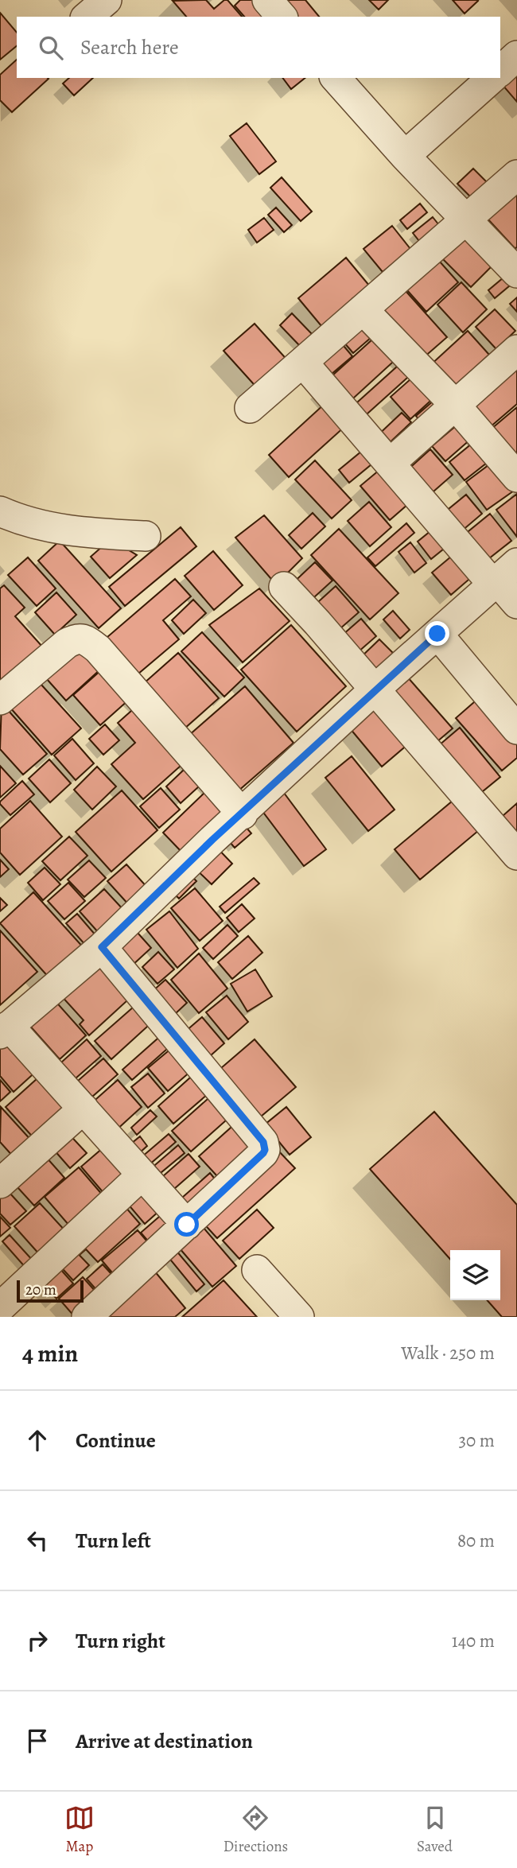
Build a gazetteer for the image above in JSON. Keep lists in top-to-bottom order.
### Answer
{
  "scale_bar": "20 m",
  "page": {
    "search": "Search here",
    "scale": "20 m",
    "heading": ["4 min", "Walk · 250 m"],
    "list": [
      ["Continue", "30 m"],
      ["Turn left", "80 m"],
      ["Turn right", "140 m"],
      "Arrive at destination"
    ],
    "nav": ["Map", "Directions", "Saved"]
  }
}
